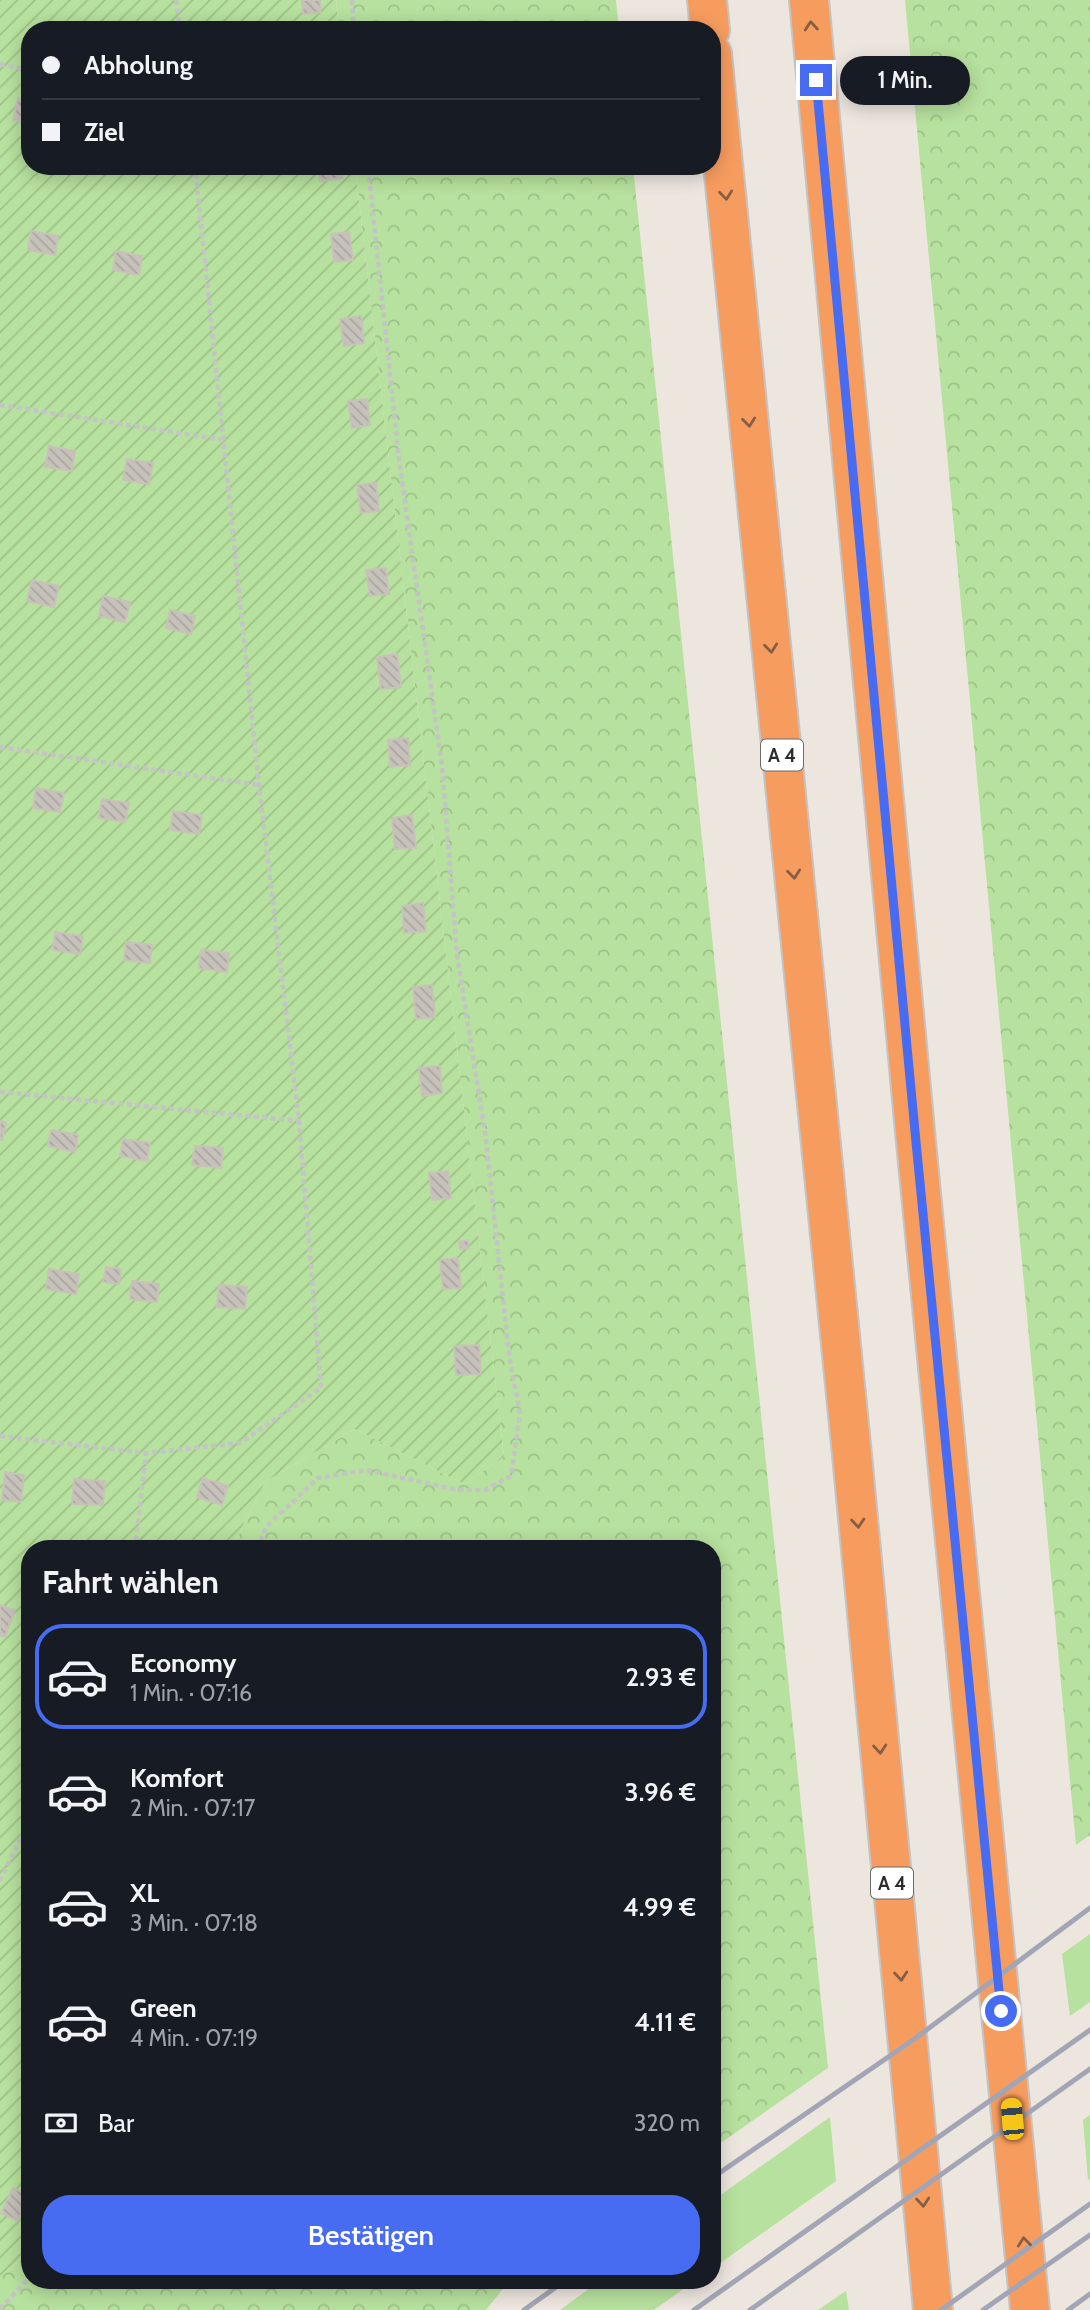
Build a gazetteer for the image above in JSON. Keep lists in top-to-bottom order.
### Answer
{
  "streets": {
    "highway": ["A 4"]
  },
  "page": {
    "banner": ["Abholung", "Ziel"],
    "bubble": "1 Min.",
    "heading": "Fahrt wählen",
    "list": [
      {
        "name": "Economy",
        "note": "1 Min. · 07:16",
        "value": "2.93 €"
      },
      {
        "name": "Komfort",
        "note": "2 Min. · 07:17",
        "value": "3.96 €"
      },
      {
        "name": "XL",
        "note": "3 Min. · 07:18",
        "value": "4.99 €"
      },
      {
        "name": "Green",
        "note": "4 Min. · 07:19",
        "value": "4.11 €"
      }
    ],
    "pay": ["Bar", "320 m"],
    "buttons": "Bestätigen"
  }
}
